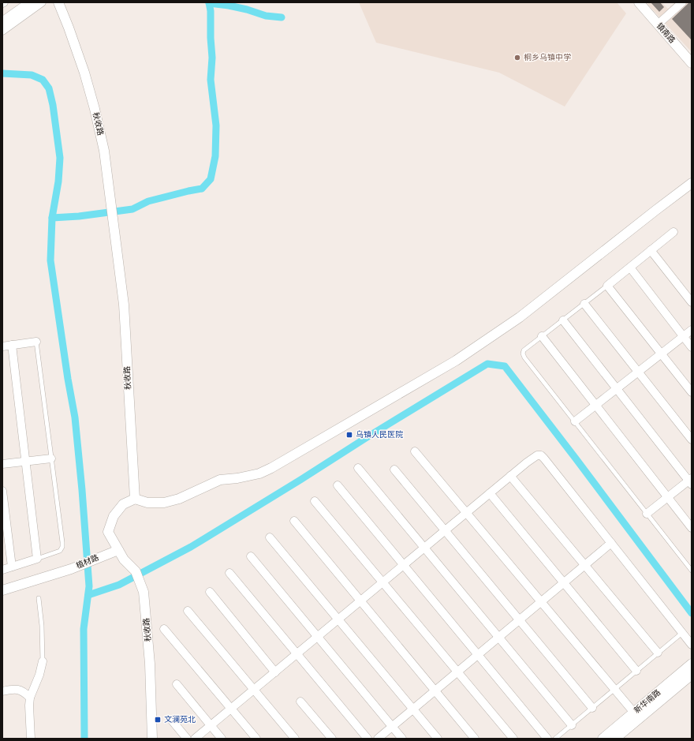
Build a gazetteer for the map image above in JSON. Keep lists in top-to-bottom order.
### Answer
{
  "streets": {
    "street": [
      "镇南路",
      "秋收路",
      "植材路",
      "新华南路"
    ]
  },
  "crossings": [
    ["秋收路", "植材路"]
  ],
  "places": {
    "other": ["桐乡乌镇中学"],
    "transit": ["乌镇人民医院", "文澜苑北"]
  }
}
